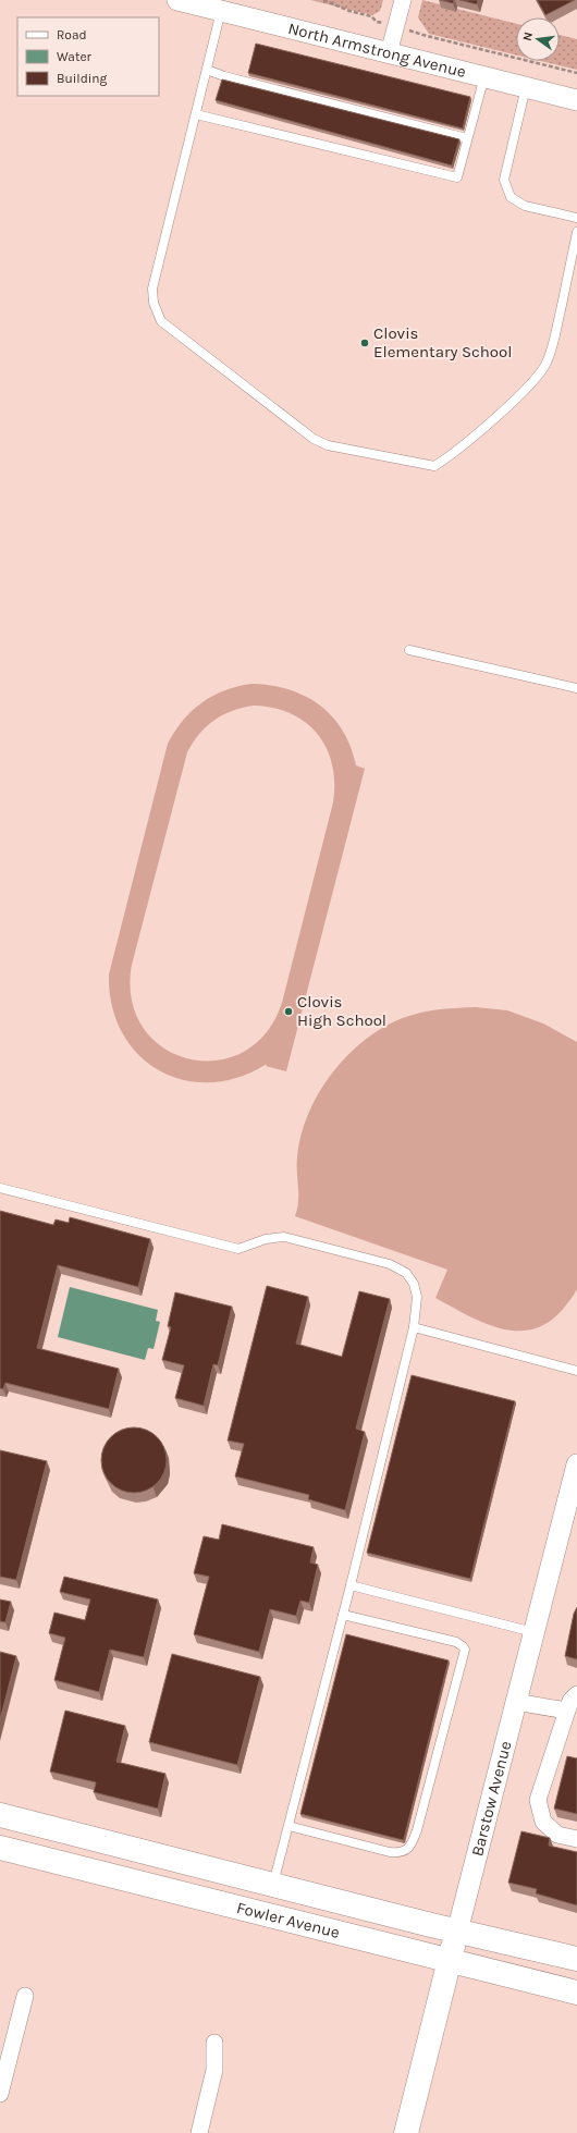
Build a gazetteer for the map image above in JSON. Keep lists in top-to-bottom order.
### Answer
{
  "streets": {
    "main road": ["Barstow Avenue", "Fowler Avenue"],
    "street": ["North Armstrong Avenue"]
  },
  "crossings": [
    ["Barstow Avenue", "Fowler Avenue"]
  ],
  "places": ["Clovis Elementary School", "Clovis High School"],
  "legend": ["Road", "Water", "Building"],
  "north": "left"
}
